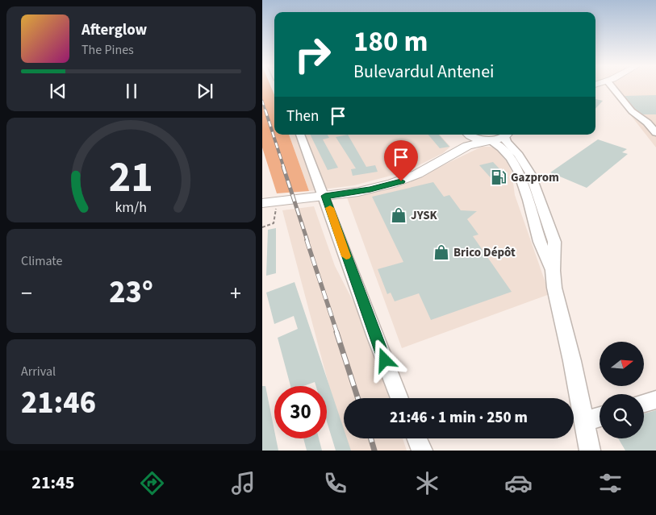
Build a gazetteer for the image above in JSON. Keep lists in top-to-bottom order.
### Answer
{
  "places": {
    "fuel station": ["Gazprom"],
    "shop": ["JYSK", "Brico Dépôt"]
  },
  "north": "right",
  "page": {
    "turn": ["180 m", "Bulevardul Antenei"],
    "song": ["Afterglow", "The Pines"],
    "then": "Then",
    "tile": [
      "Climate",
      ["Arrival", "21:46"]
    ],
    "heat": ["−", "23°", "+"],
    "limit": "30",
    "trip": "21:46 · 1 min · 250 m",
    "tabs": "21:45",
    "gauge": ["21", "km/h"]
  }
}
